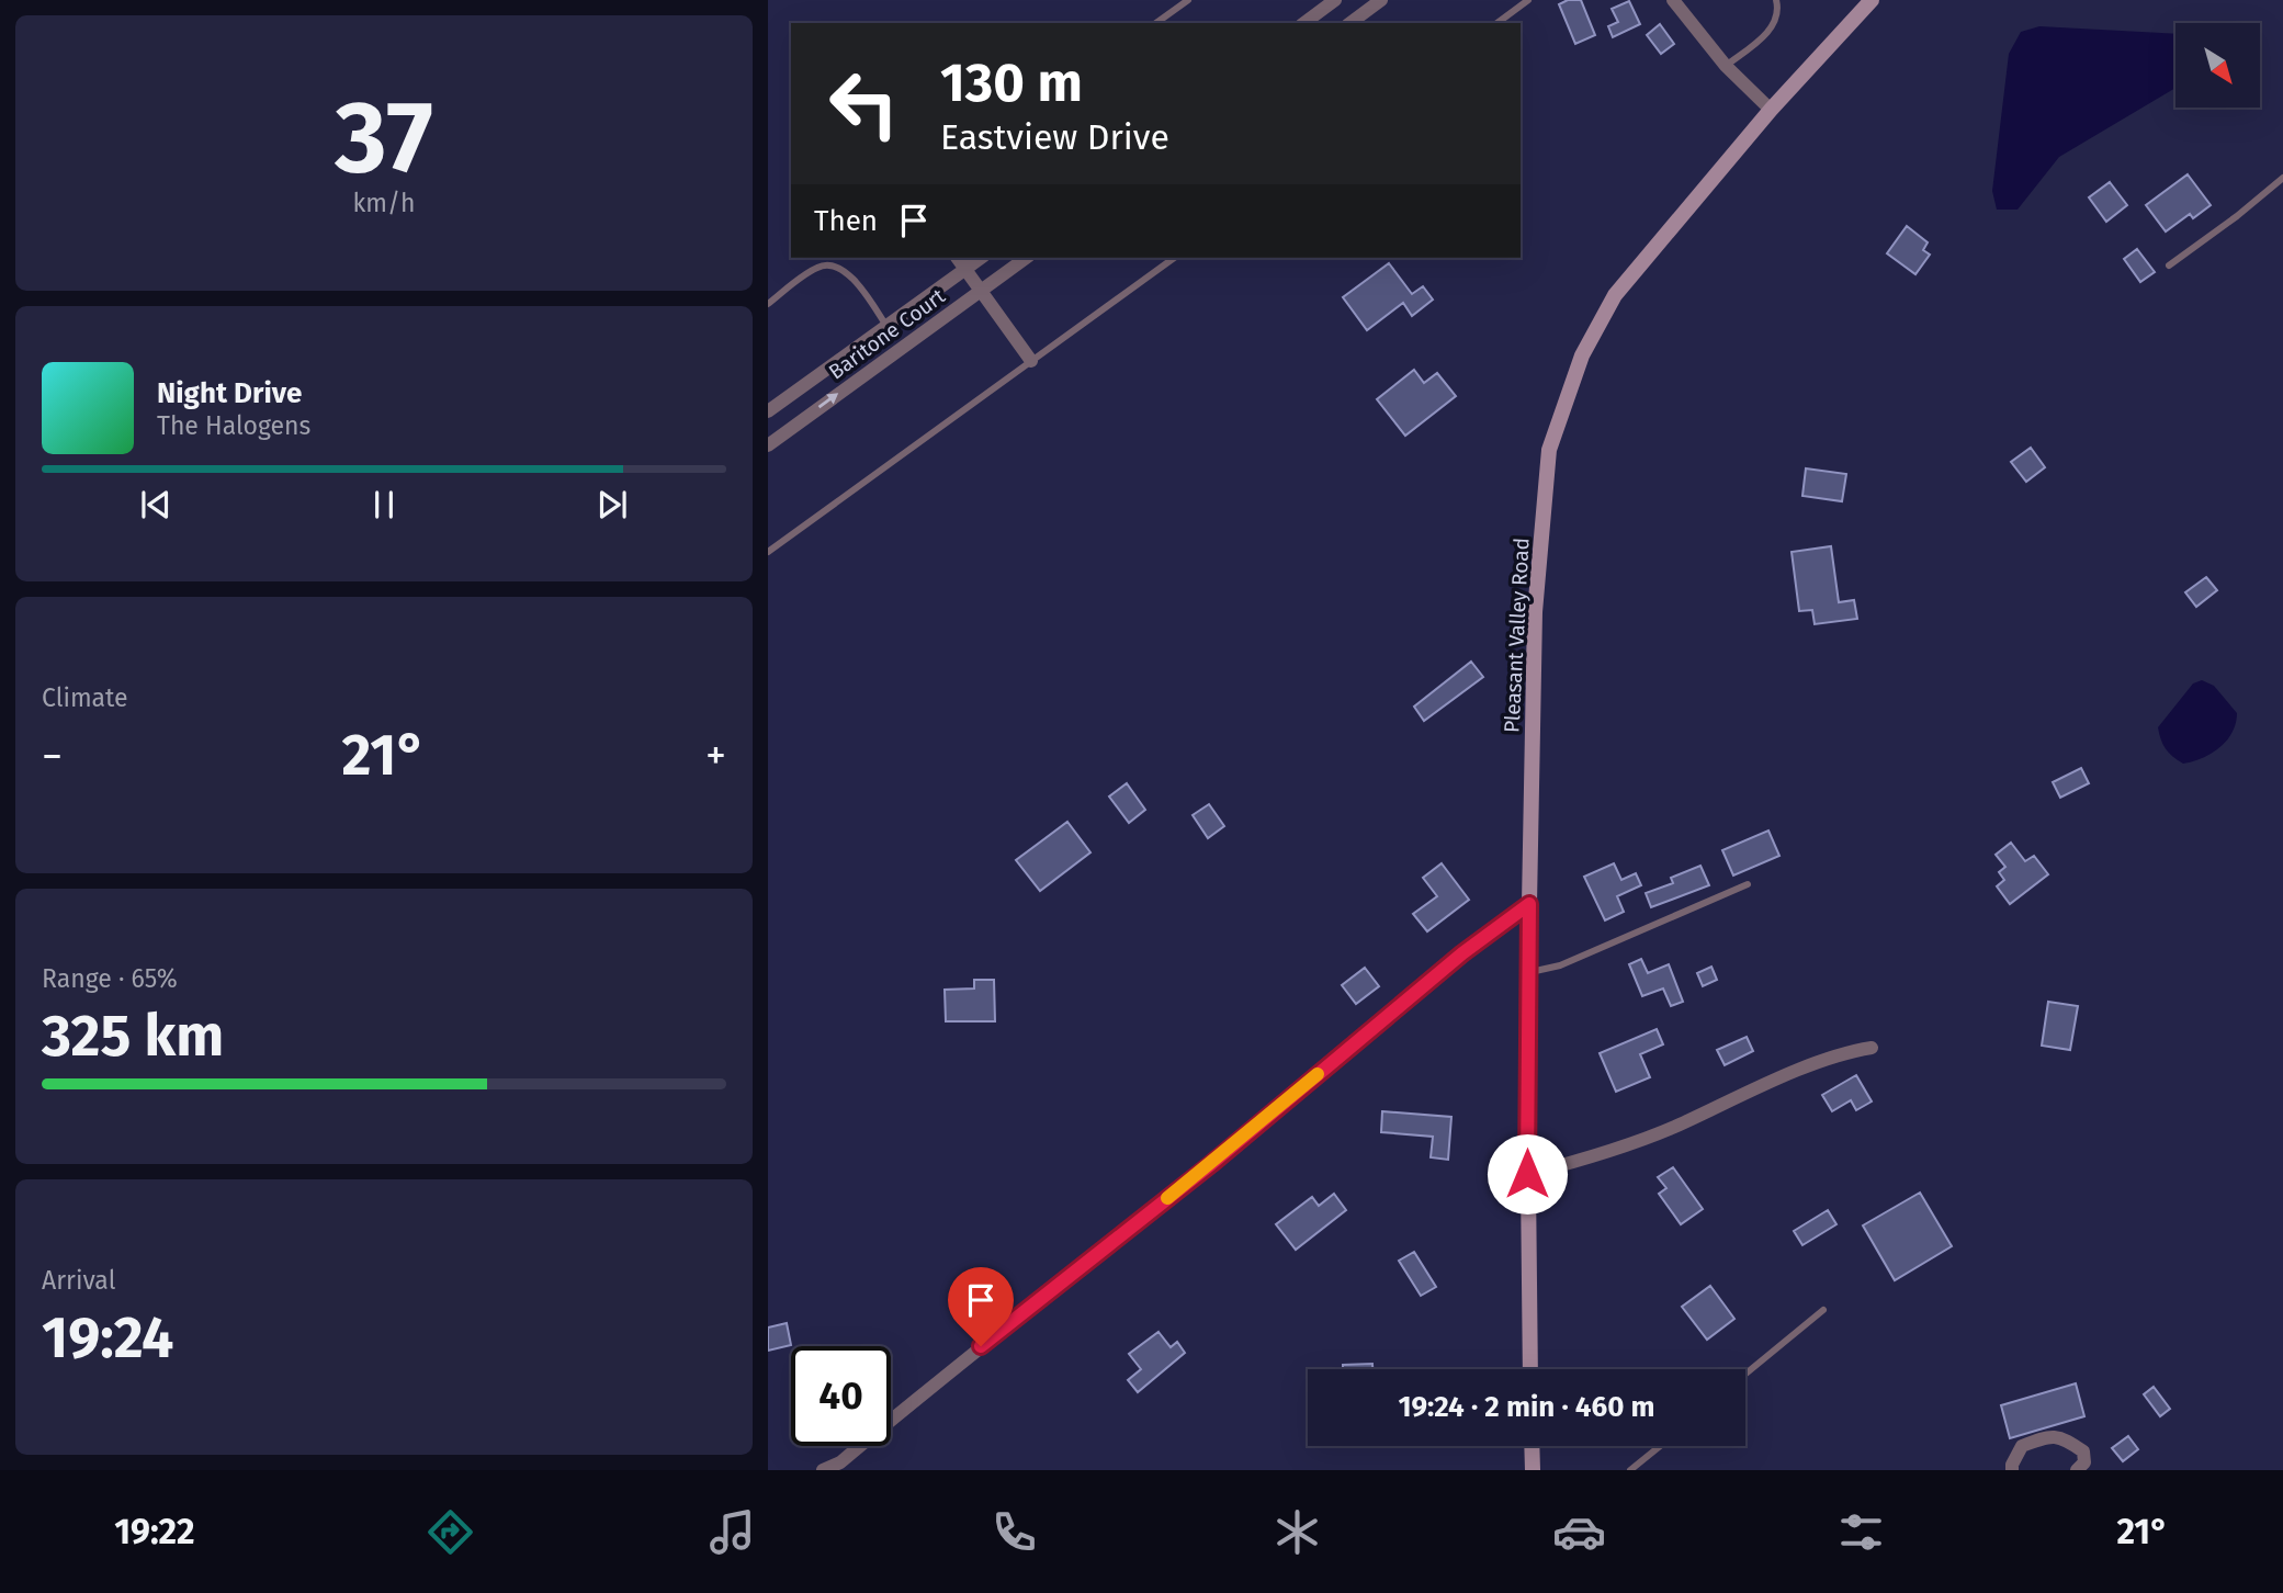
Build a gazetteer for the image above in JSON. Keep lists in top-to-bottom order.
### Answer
{
  "streets": {
    "street": ["Baritone Court", "Pleasant Valley Road"]
  },
  "north": "bottom right",
  "page": {
    "tile": [
      ["37", "km/h"],
      "Climate",
      ["Range · 65%", "325 km"],
      ["Arrival", "19:24"]
    ],
    "turn": ["130 m", "Eastview Drive"],
    "then": "Then",
    "song": ["Night Drive", "The Halogens"],
    "heat": ["−", "21°", "+"],
    "limit": "40",
    "trip": "19:24 · 2 min · 460 m",
    "tabs": ["19:22", "21°"]
  }
}
